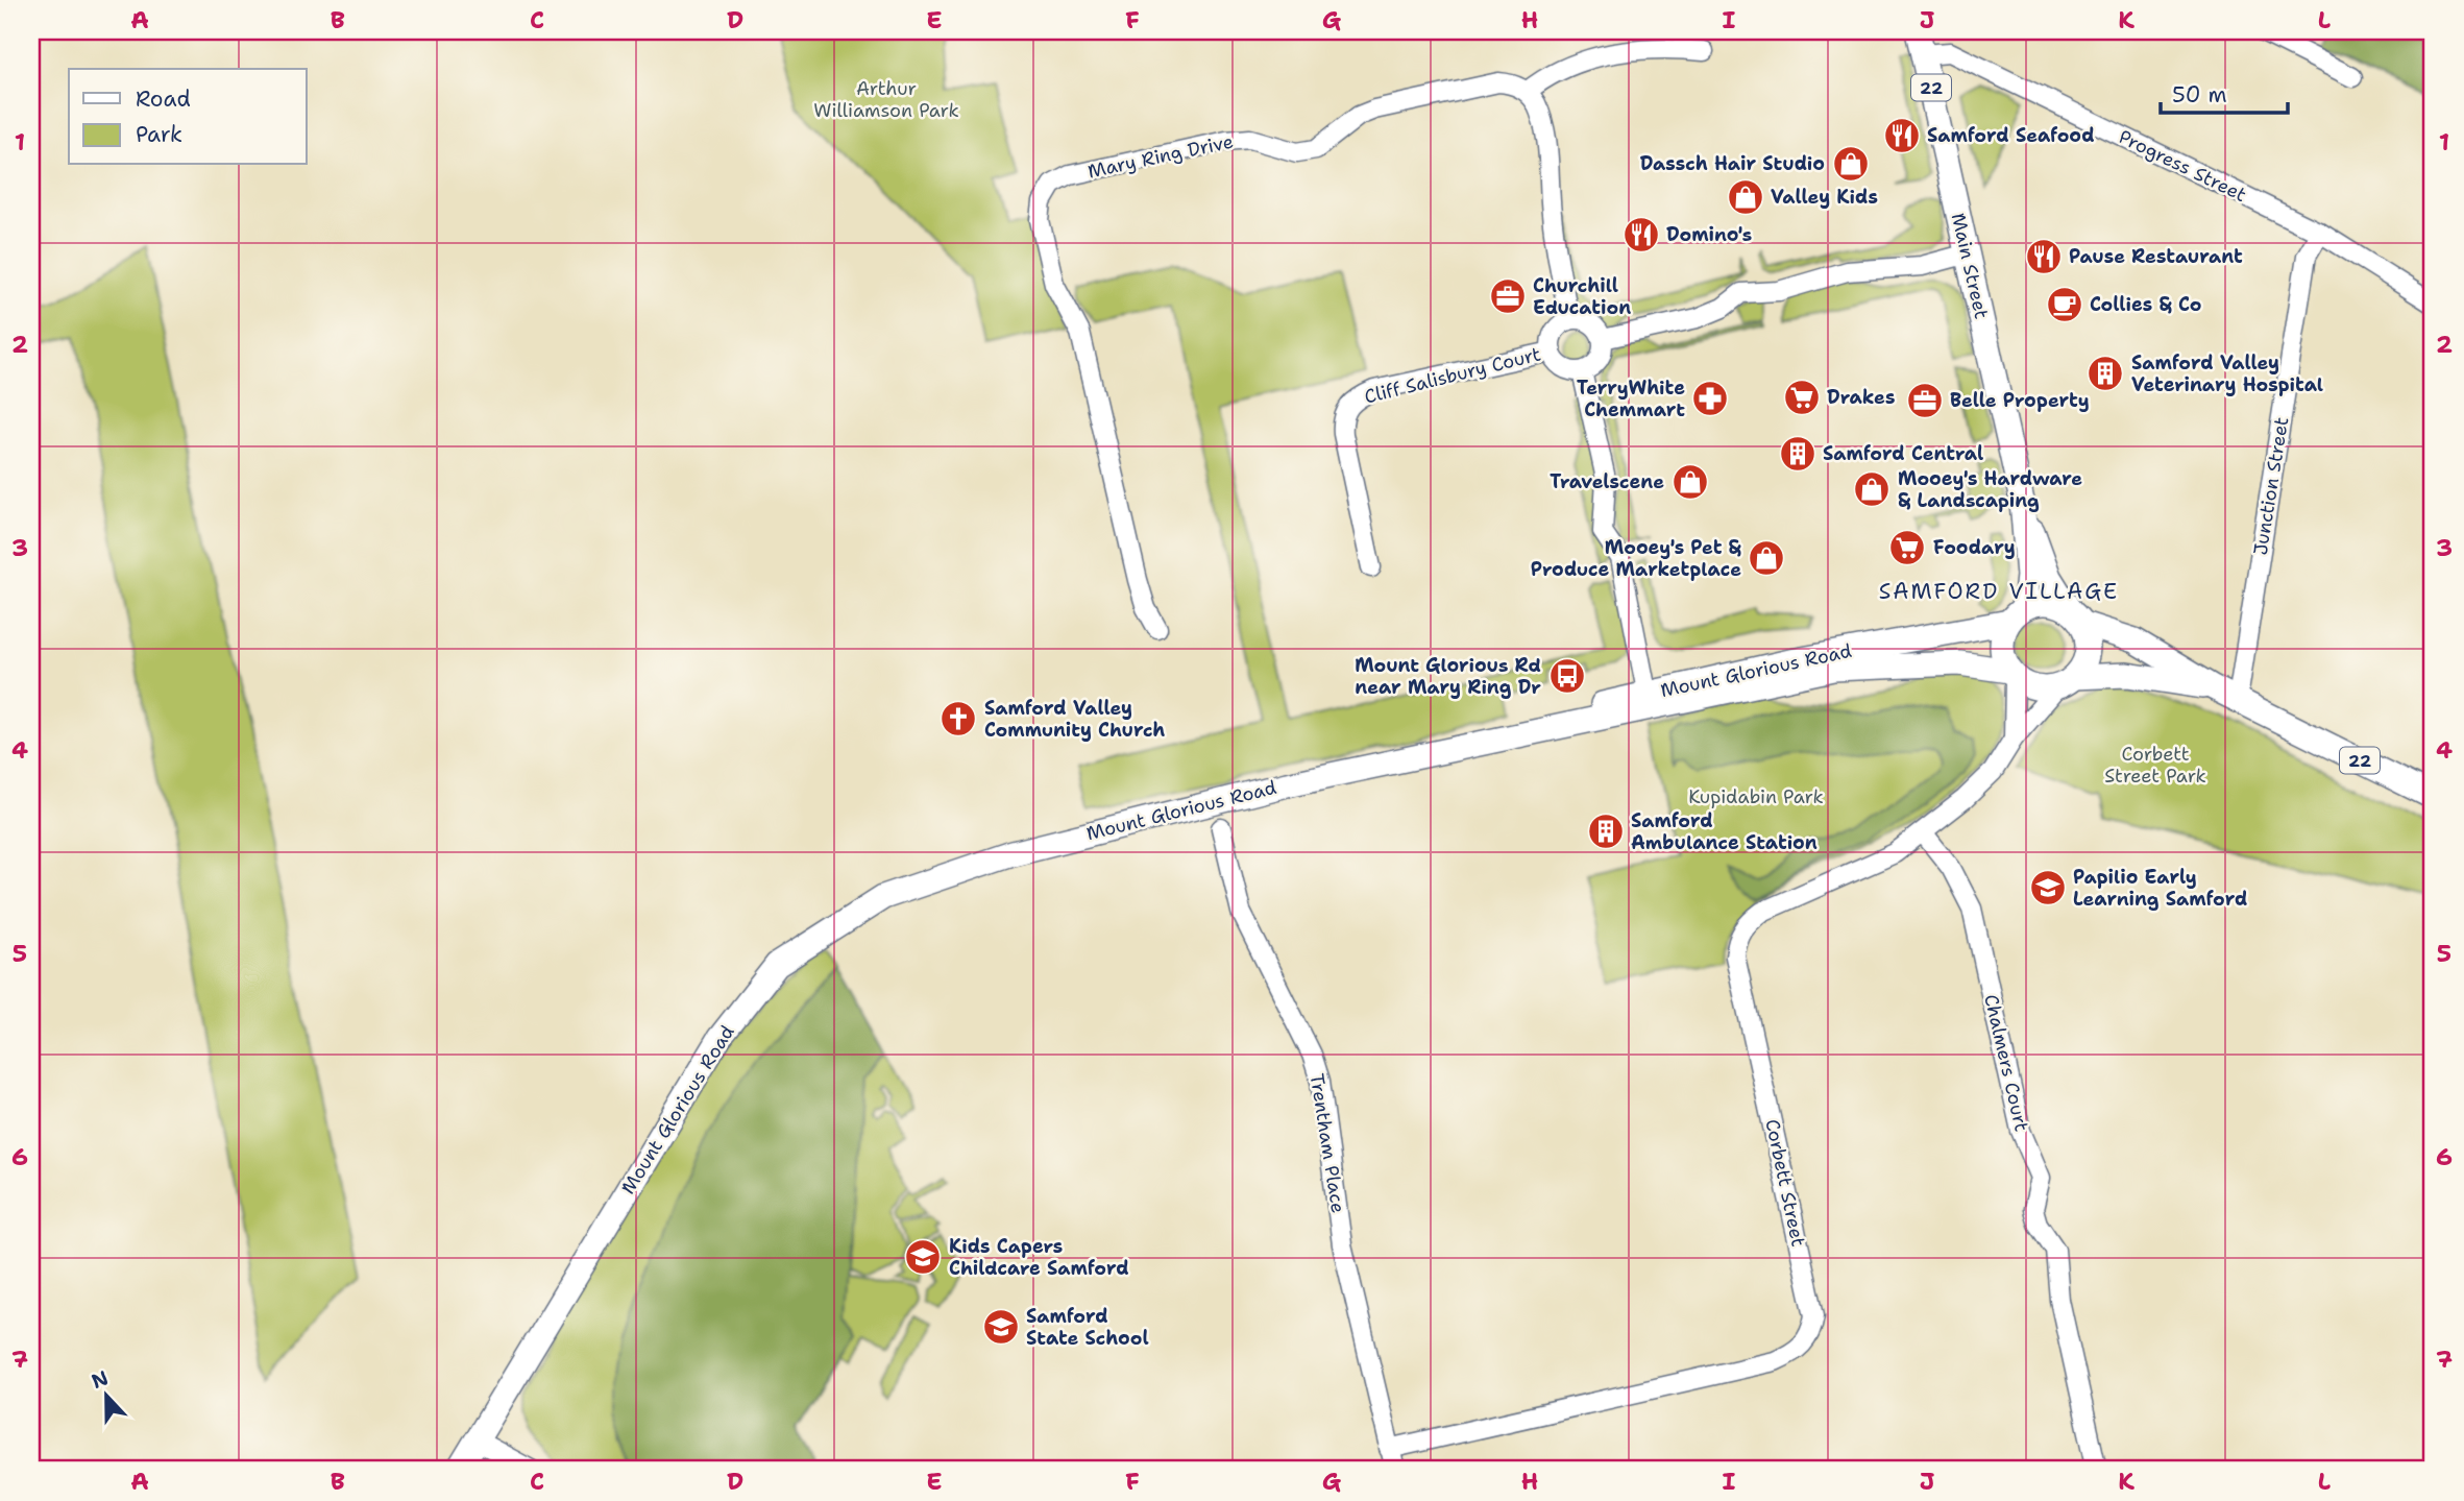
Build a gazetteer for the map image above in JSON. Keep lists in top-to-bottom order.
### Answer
{
  "streets": {
    "main road": ["22", "Main Street", "Mount Glorious Road"],
    "street": [
      "Mary Ring Drive",
      "Progress Street",
      "Cliff Salisbury Court",
      "Junction Street",
      "Chalmers Court",
      "Trentham Place",
      "Corbett Street"
    ]
  },
  "crossings": [
    ["22", "Main Street"],
    ["22", "Junction Street"],
    ["22", "Mount Glorious Road"],
    ["22", "Corbett Street"],
    ["Progress Street", "Main Street"],
    ["Progress Street", "Junction Street"],
    ["Main Street", "Mount Glorious Road"],
    ["Main Street", "Corbett Street"],
    ["Mount Glorious Road", "Corbett Street"],
    ["Chalmers Court", "Corbett Street"],
    ["Trentham Place", "Corbett Street"]
  ],
  "districts": ["SAMFORD VILLAGE"],
  "parks": ["Arthur Williamson Park", "Corbett Street Park", "Kupidabin Park"],
  "places": {
    "restaurant": ["Samford Seafood", "Domino's", "Pause Restaurant"],
    "shop": [
      "Dassch Hair Studio",
      "Valley Kids",
      "Travelscene",
      "Mooey's Hardware & Landscaping",
      "Mooey's Pet & Produce Marketplace"
    ],
    "office": ["Churchill Education", "Belle Property"],
    "cafe": ["Collies & Co"],
    "building": ["Samford Valley Veterinary Hospital", "Samford Central", "Samford Ambulance Station"],
    "supermarket": ["Drakes", "Foodary"],
    "pharmacy": ["TerryWhite Chemmart"],
    "bus stop": ["Mount Glorious Rd near Mary Ring Dr"],
    "church": ["Samford Valley Community Church"],
    "school or university": ["Papilio Early Learning Samford", "Kids Capers Childcare Samford", "Samford State School"]
  },
  "legend": ["Road", "Park"],
  "scale_bar": "50 m",
  "north": "top",
  "grid": {
    "columns": [
      "A",
      "B",
      "C",
      "D",
      "E",
      "F",
      "G",
      "H",
      "I",
      "J",
      "K",
      "L"
    ],
    "rows": [
      "1",
      "2",
      "3",
      "4",
      "5",
      "6",
      "7"
    ]
  }
}
